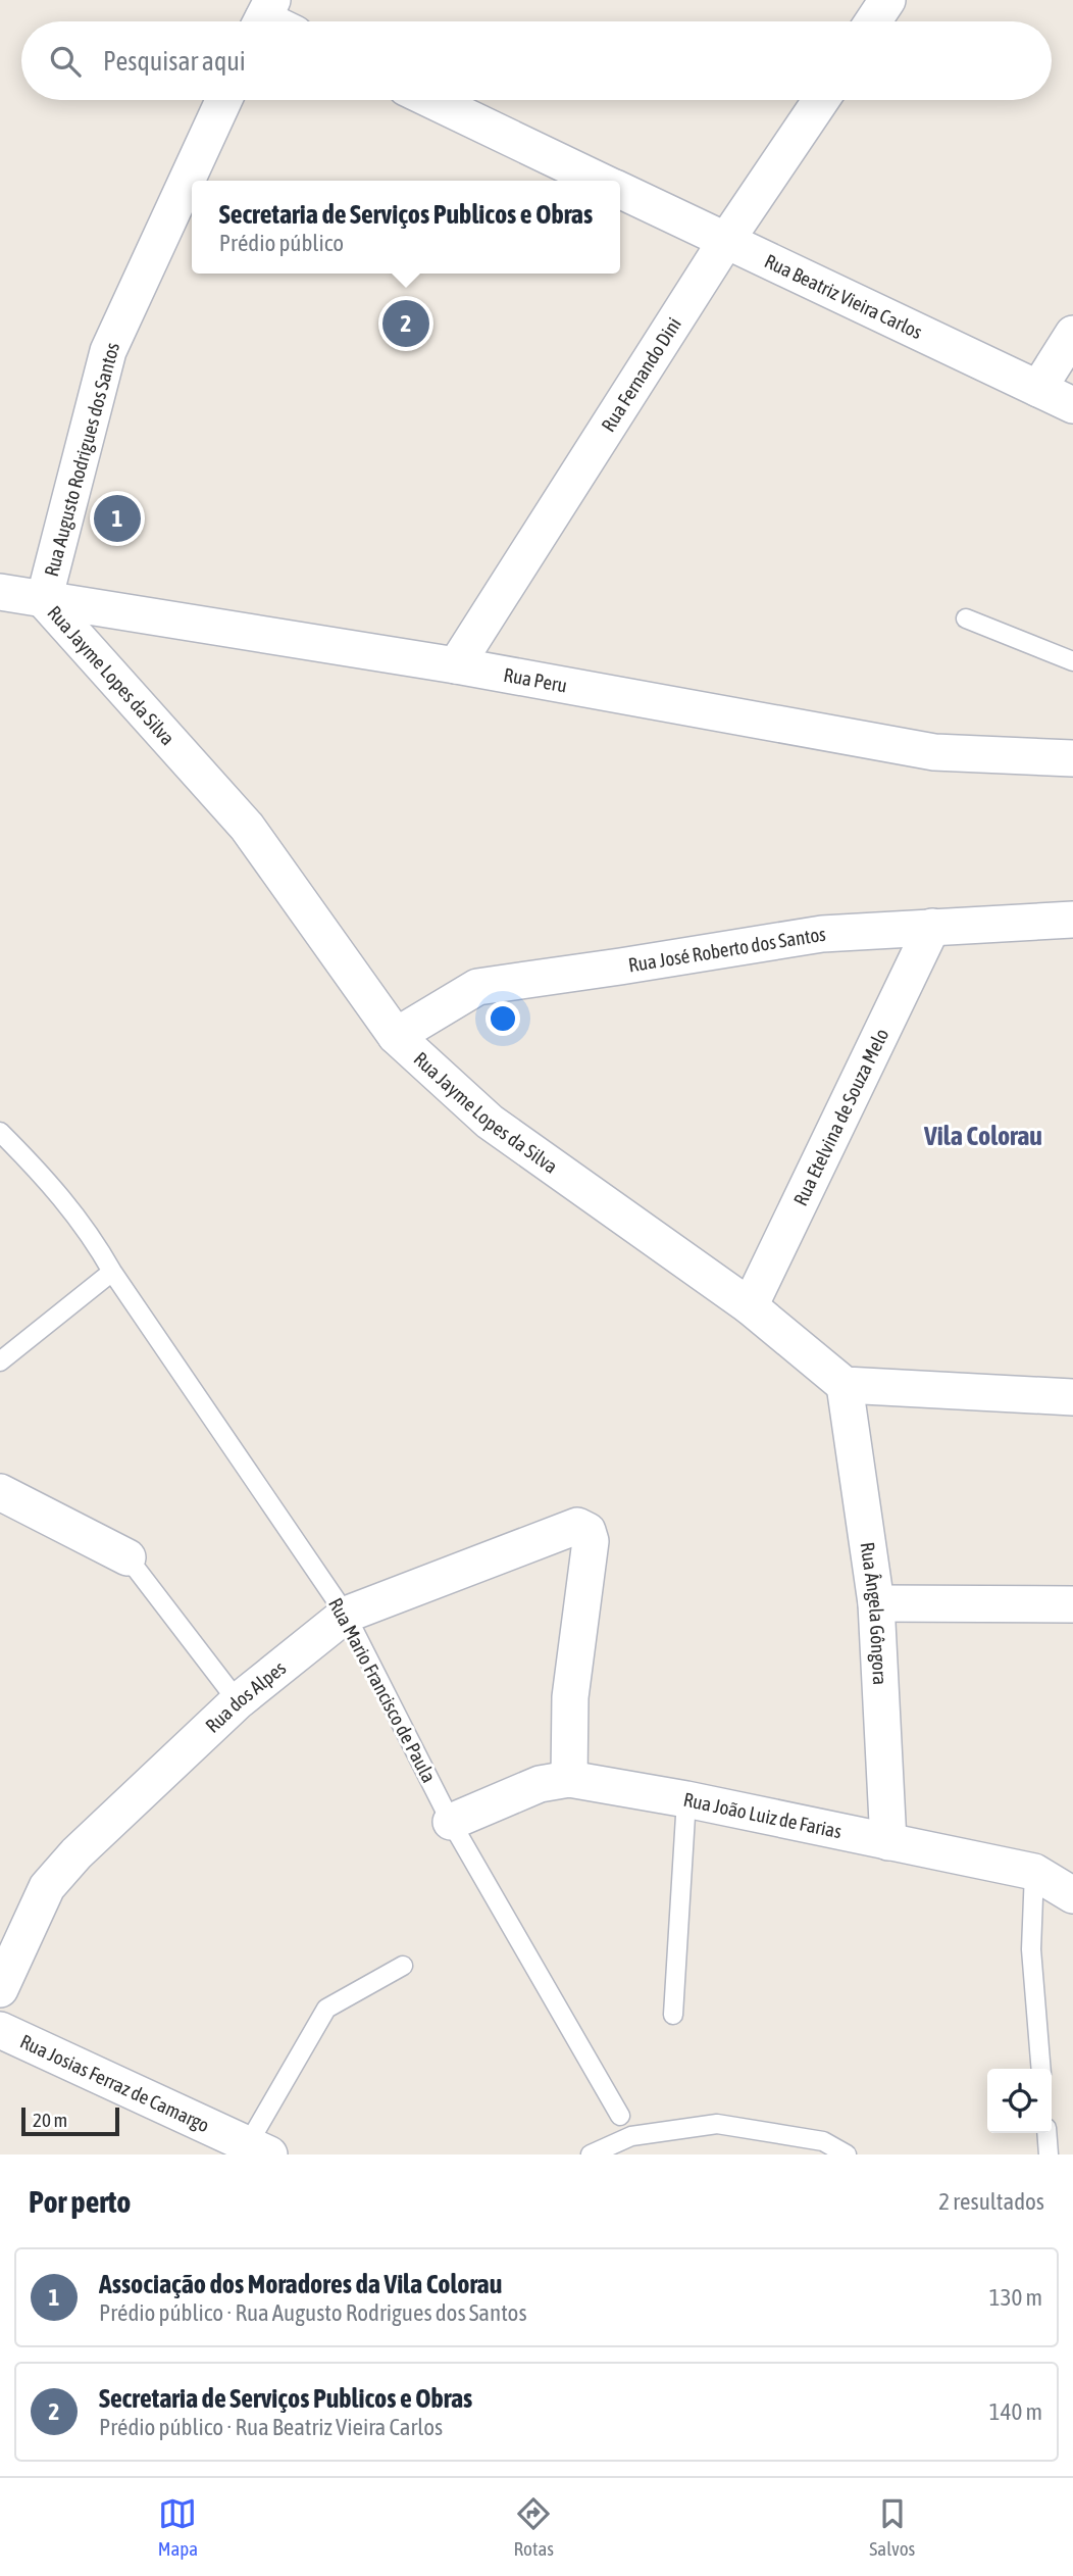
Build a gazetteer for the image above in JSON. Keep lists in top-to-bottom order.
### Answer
{
  "streets": {
    "street": [
      "Rua Beatriz Vieira Carlos",
      "Rua Fernando Dini",
      "Rua Augusto Rodrigues dos Santos",
      "Rua Jayme Lopes da Silva",
      "Rua Peru",
      "Rua José Roberto dos Santos",
      "Rua Etelvina de Souza Melo",
      "Rua Ângela Gôngora",
      "Rua dos Alpes",
      "Rua João Luiz de Farias",
      "Rua Josias Ferraz de Camargo"
    ],
    "lane": ["Rua Mario Francisco de Paula"]
  },
  "crossings": [
    ["Rua Beatriz Vieira Carlos", "Rua Fernando Dini"],
    ["Rua Fernando Dini", "Rua Peru"],
    ["Rua Augusto Rodrigues dos Santos", "Rua Jayme Lopes da Silva"],
    ["Rua Augusto Rodrigues dos Santos", "Rua Peru"],
    ["Rua Jayme Lopes da Silva", "Rua Peru"],
    ["Rua Jayme Lopes da Silva", "Rua José Roberto dos Santos"],
    ["Rua Jayme Lopes da Silva", "Rua Etelvina de Souza Melo"],
    ["Rua Jayme Lopes da Silva", "Rua Ângela Gôngora"],
    ["Rua José Roberto dos Santos", "Rua Etelvina de Souza Melo"],
    ["Rua Ângela Gôngora", "Rua João Luiz de Farias"],
    ["Rua Mario Francisco de Paula", "Rua dos Alpes"],
    ["Rua Mario Francisco de Paula", "Rua João Luiz de Farias"],
    ["Rua dos Alpes", "Rua João Luiz de Farias"]
  ],
  "districts": ["Vila Colorau"],
  "scale_bar": "20 m",
  "page": {
    "search": "Pesquisar aqui",
    "popup": ["Secretaria de Serviços Publicos e Obras", "Prédio público"],
    "pins": ["2", "1"],
    "scale": "20 m",
    "heading": ["Por perto", "2 resultados"],
    "list": [
      {
        "mark": "1",
        "name": "Associação dos Moradores da Vila Colorau",
        "note": "Prédio público · Rua Augusto Rodrigues dos Santos",
        "value": "130 m"
      },
      {
        "mark": "2",
        "name": "Secretaria de Serviços Publicos e Obras",
        "note": "Prédio público · Rua Beatriz Vieira Carlos",
        "value": "140 m"
      }
    ],
    "nav": ["Mapa", "Rotas", "Salvos"]
  }
}
